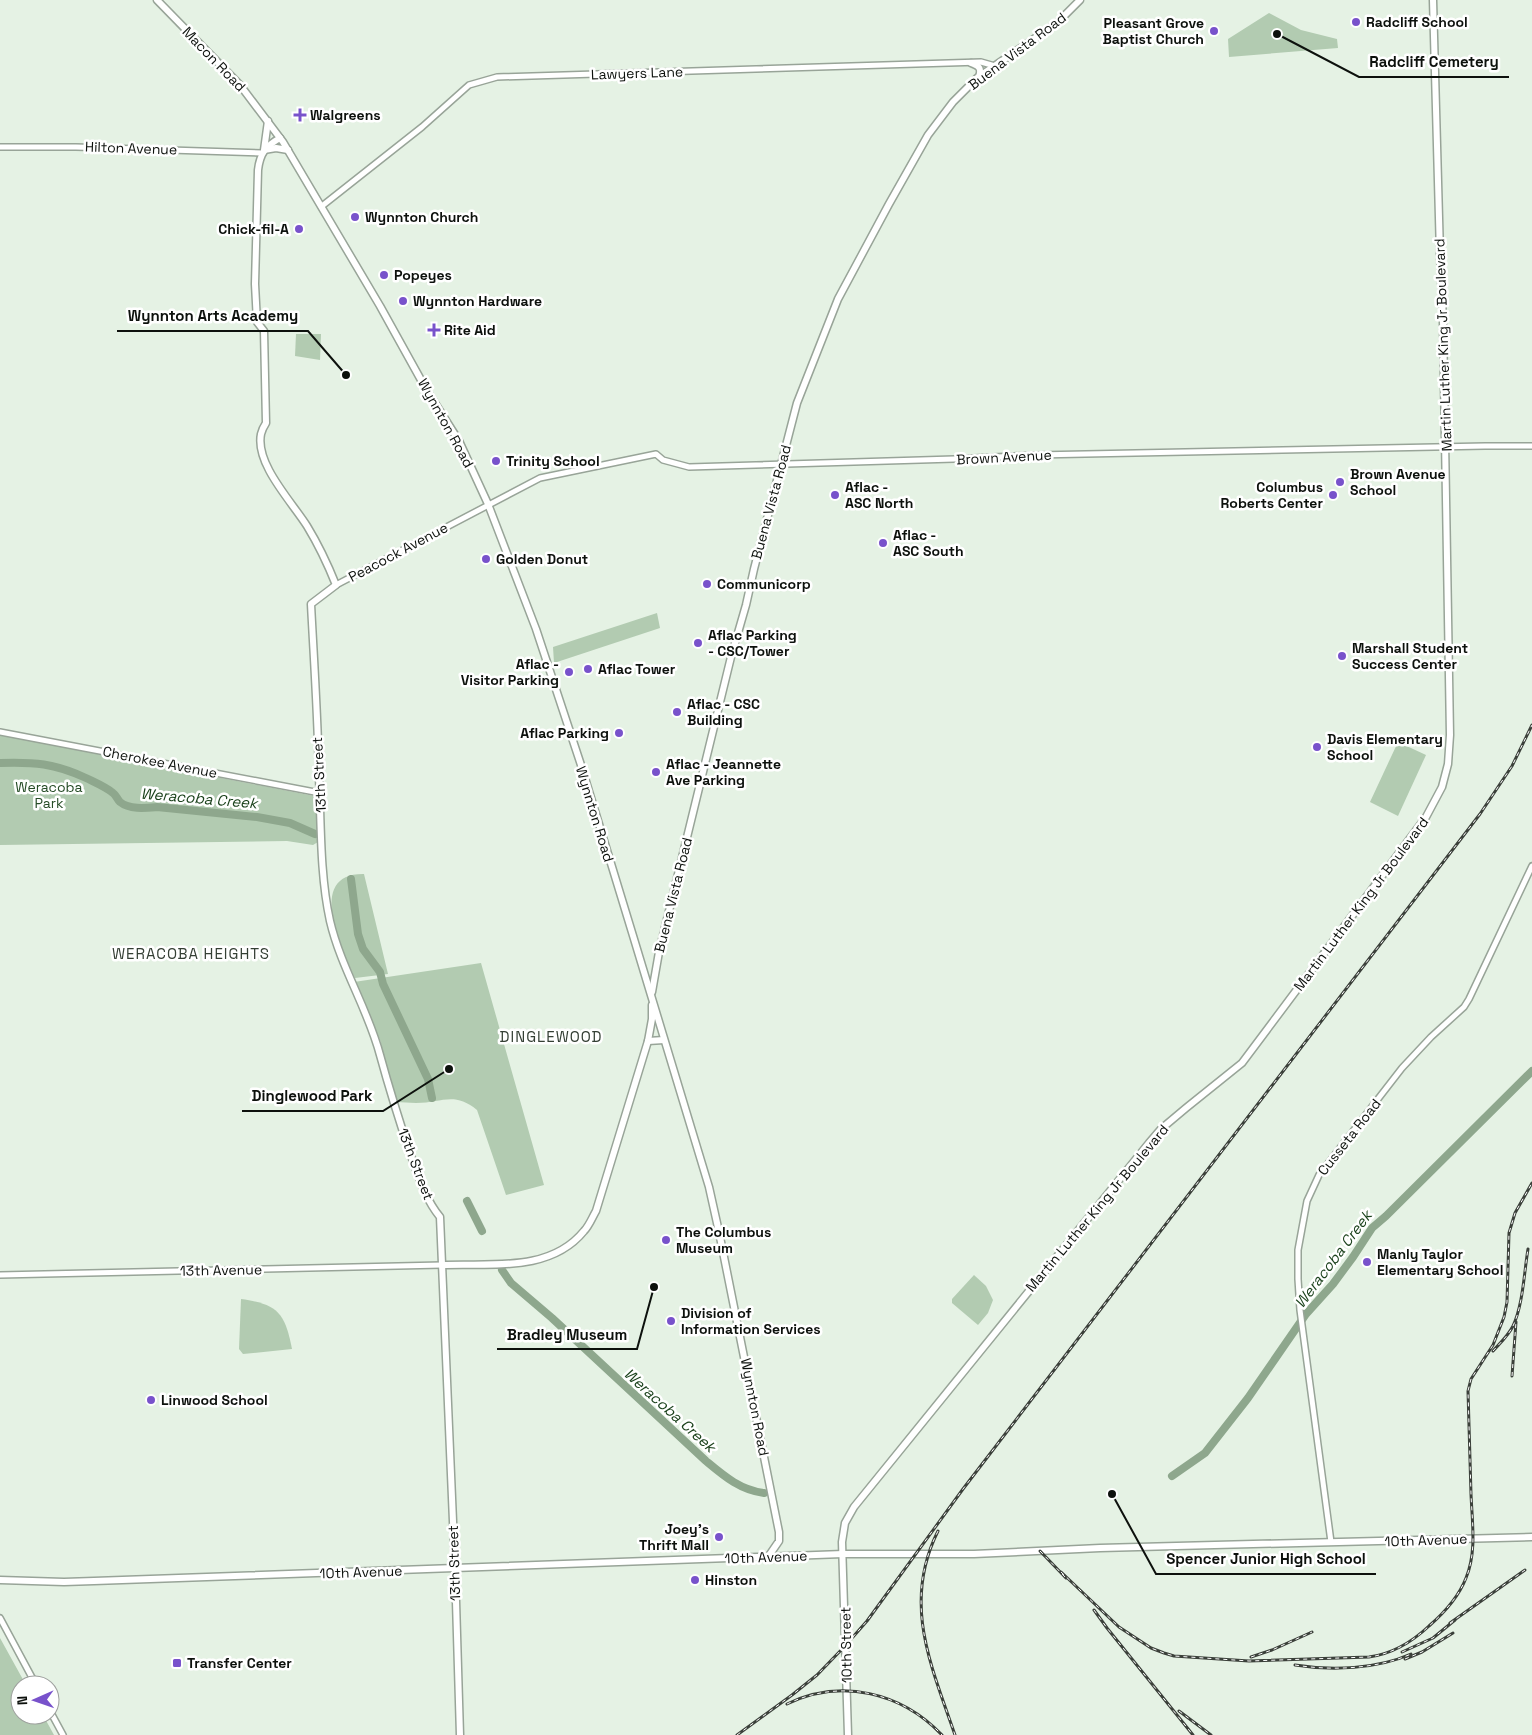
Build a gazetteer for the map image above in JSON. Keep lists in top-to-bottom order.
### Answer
{
  "streets": {
    "main road": [
      "Buena Vista Road",
      "Macon Road",
      "Martin Luther King Jr Boulevard",
      "Wynnton Road",
      "Peacock Avenue",
      "13th Street",
      "10th Avenue",
      "10th Street"
    ],
    "street": [
      "Lawyers Lane",
      "Hilton Avenue",
      "Brown Avenue",
      "Cherokee Avenue",
      "Cusseta Road",
      "13th Avenue"
    ]
  },
  "crossings": [
    ["Buena Vista Road", "Lawyers Lane"],
    ["Buena Vista Road", "Wynnton Road"],
    ["Buena Vista Road", "Brown Avenue"],
    ["Buena Vista Road", "13th Street"],
    ["Buena Vista Road", "13th Avenue"],
    ["Macon Road", "Wynnton Road"],
    ["Lawyers Lane", "Wynnton Road"],
    ["Martin Luther King Jr Boulevard", "Brown Avenue"],
    ["Martin Luther King Jr Boulevard", "10th Avenue"],
    ["Martin Luther King Jr Boulevard", "10th Street"],
    ["Wynnton Road", "Brown Avenue"],
    ["Wynnton Road", "Peacock Avenue"],
    ["Wynnton Road", "10th Avenue"],
    ["Brown Avenue", "Peacock Avenue"],
    ["Peacock Avenue", "13th Street"],
    ["Cherokee Avenue", "13th Street"],
    ["13th Street", "13th Avenue"],
    ["13th Street", "10th Avenue"],
    ["Cusseta Road", "10th Avenue"],
    ["10th Avenue", "10th Street"]
  ],
  "districts": ["WERACOBA HEIGHTS", "DINGLEWOOD"],
  "water": ["Weracoba Creek"],
  "parks": ["Weracoba Park"],
  "places": {
    "other": [
      "Radcliff School",
      "Pleasant Grove Baptist Church",
      "Radcliff Cemetery",
      "Wynnton Church",
      "Chick-fil-A",
      "Popeyes",
      "Wynnton Hardware",
      "Wynnton Arts Academy",
      "Trinity School",
      "Brown Avenue School",
      "Aflac - ASC North",
      "Columbus Roberts Center",
      "Aflac - ASC South",
      "Golden Donut",
      "Communicorp",
      "Aflac Parking - CSC/Tower",
      "Marshall Student Success Center",
      "Aflac Tower",
      "Aflac - Visitor Parking",
      "Aflac - CSC Building",
      "Aflac Parking",
      "Davis Elementary School",
      "Aflac - Jeannette Ave Parking",
      "Dinglewood Park",
      "The Columbus Museum",
      "Manly Taylor Elementary School",
      "Bradley Museum",
      "Division of Information Services",
      "Linwood School",
      "Spencer Junior High School",
      "Joey's Thrift Mall",
      "Hinston"
    ],
    "health": ["Walgreens", "Rite Aid"],
    "transit": ["Transfer Center"]
  },
  "north": "left"
}
